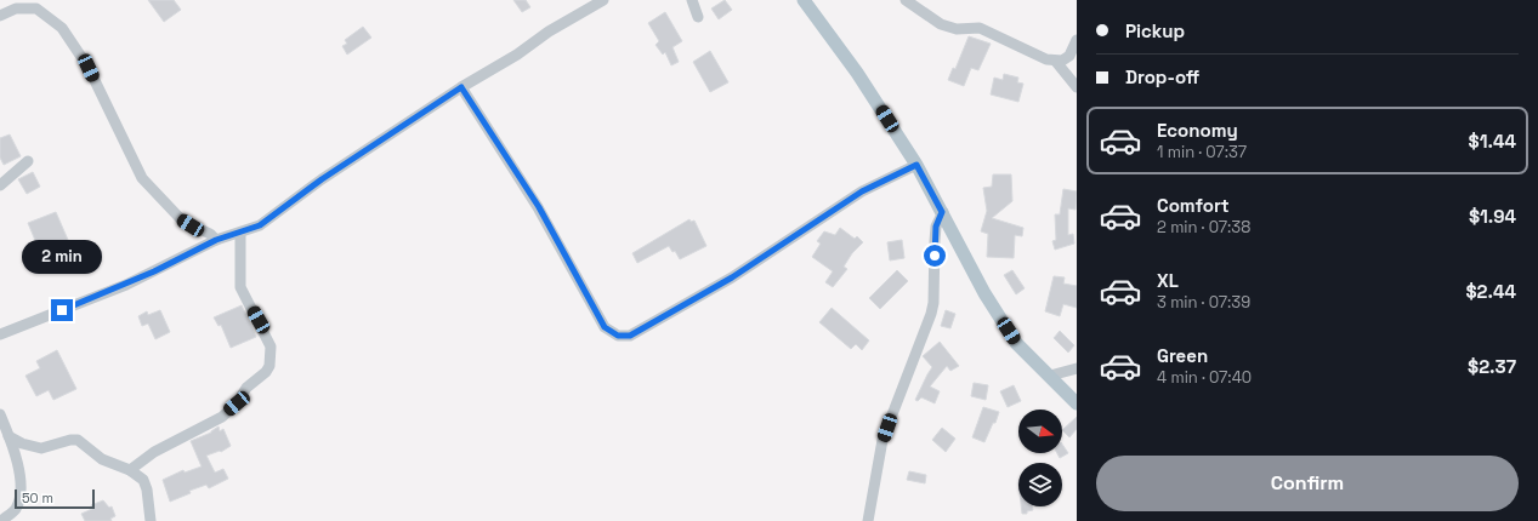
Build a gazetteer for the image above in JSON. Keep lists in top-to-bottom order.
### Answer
{
  "scale_bar": "50 m",
  "north": "right",
  "page": {
    "banner": ["Pickup", "Drop-off"],
    "list": [
      {
        "name": "Economy",
        "note": "1 min · 07:37",
        "value": "$1.44"
      },
      {
        "name": "Comfort",
        "note": "2 min · 07:38",
        "value": "$1.94"
      },
      {
        "name": "XL",
        "note": "3 min · 07:39",
        "value": "$2.44"
      },
      {
        "name": "Green",
        "note": "4 min · 07:40",
        "value": "$2.37"
      }
    ],
    "bubble": "2 min",
    "buttons": "Confirm",
    "scale": "50 m"
  }
}
